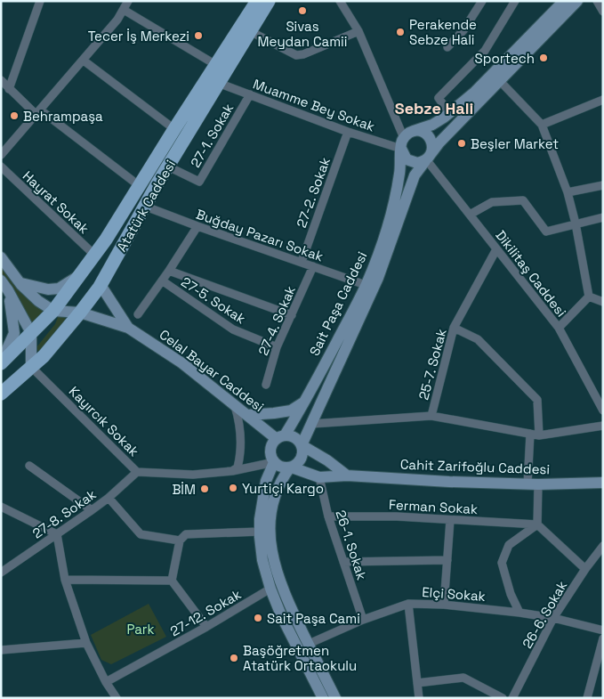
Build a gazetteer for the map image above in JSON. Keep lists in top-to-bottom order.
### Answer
{
  "streets": {
    "main road": ["Atatürk Caddesi"],
    "street": [
      "Muamme Bey Sokak",
      "27-1. Sokak",
      "27-2. Sokak",
      "Hayrat Sokak",
      "Buğday Pazarı Sokak",
      "Dikilitaş Caddesi",
      "27-5. Sokak",
      "Sait Paşa Caddesi",
      "27-4. Sokak",
      "25-7. Sokak",
      "Celal Bayar Caddesi",
      "Kayırcık Sokak",
      "Cahit Zarifoğlu Caddesi",
      "Ferman Sokak",
      "27-8. Sokak",
      "26-1. Sokak",
      "Elçi Sokak",
      "27-12. Sokak",
      "26-6. Sokak"
    ]
  },
  "crossings": [
    ["Muamme Bey Sokak", "27-1. Sokak"],
    ["Muamme Bey Sokak", "27-2. Sokak"],
    ["Muamme Bey Sokak", "Atatürk Caddesi"],
    ["Muamme Bey Sokak", "Dikilitaş Caddesi"],
    ["Muamme Bey Sokak", "Sait Paşa Caddesi"],
    ["27-1. Sokak", "Atatürk Caddesi"],
    ["27-2. Sokak", "Buğday Pazarı Sokak"],
    ["Hayrat Sokak", "Atatürk Caddesi"],
    ["Atatürk Caddesi", "Buğday Pazarı Sokak"],
    ["Atatürk Caddesi", "Kayırcık Sokak"],
    ["Buğday Pazarı Sokak", "Sait Paşa Caddesi"],
    ["Buğday Pazarı Sokak", "27-4. Sokak"],
    ["Dikilitaş Caddesi", "Sait Paşa Caddesi"],
    ["Dikilitaş Caddesi", "25-7. Sokak"],
    ["27-5. Sokak", "27-4. Sokak"],
    ["Sait Paşa Caddesi", "Celal Bayar Caddesi"],
    ["Sait Paşa Caddesi", "Kayırcık Sokak"],
    ["Sait Paşa Caddesi", "Cahit Zarifoğlu Caddesi"],
    ["Celal Bayar Caddesi", "Kayırcık Sokak"],
    ["Celal Bayar Caddesi", "Cahit Zarifoğlu Caddesi"],
    ["Kayırcık Sokak", "Cahit Zarifoğlu Caddesi"],
    ["Kayırcık Sokak", "27-8. Sokak"],
    ["Cahit Zarifoğlu Caddesi", "26-1. Sokak"],
    ["Ferman Sokak", "26-1. Sokak"],
    ["Ferman Sokak", "Elçi Sokak"],
    ["Ferman Sokak", "26-6. Sokak"],
    ["26-1. Sokak", "Elçi Sokak"],
    ["Elçi Sokak", "26-6. Sokak"]
  ],
  "districts": ["Sebze Hali"],
  "parks": ["Park"],
  "places": [
    "Sivas Meydan Camii",
    "Perakende Sebze Hali",
    "Tecer İş Merkezi",
    "Sportech",
    "Behrampaşa",
    "Beşler Market",
    "Yurtiçi Kargo",
    "BİM",
    "Sait Paşa Cami",
    "Başöğretmen Atatürk Ortaokulu"
  ]
}
